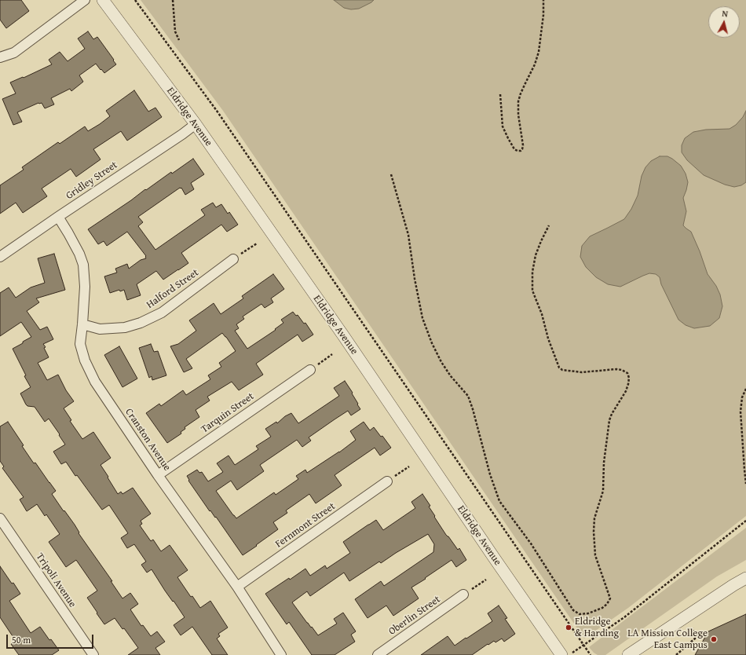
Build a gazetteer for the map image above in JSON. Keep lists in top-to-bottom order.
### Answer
{
  "streets": {
    "street": [
      "Eldridge Avenue",
      "Gridley Street",
      "Halford Street",
      "Tarquin Street",
      "Cranston Avenue",
      "Fernmont Street",
      "Tripoli Avenue",
      "Oberlin Street"
    ]
  },
  "crossings": [
    ["Eldridge Avenue", "Gridley Street"],
    ["Gridley Street", "Cranston Avenue"],
    ["Halford Street", "Cranston Avenue"],
    ["Tarquin Street", "Cranston Avenue"],
    ["Cranston Avenue", "Fernmont Street"]
  ],
  "places": ["Eldridge & Harding", "LA Mission College East Campus"],
  "scale_bar": "50 m",
  "north": "top"
}
